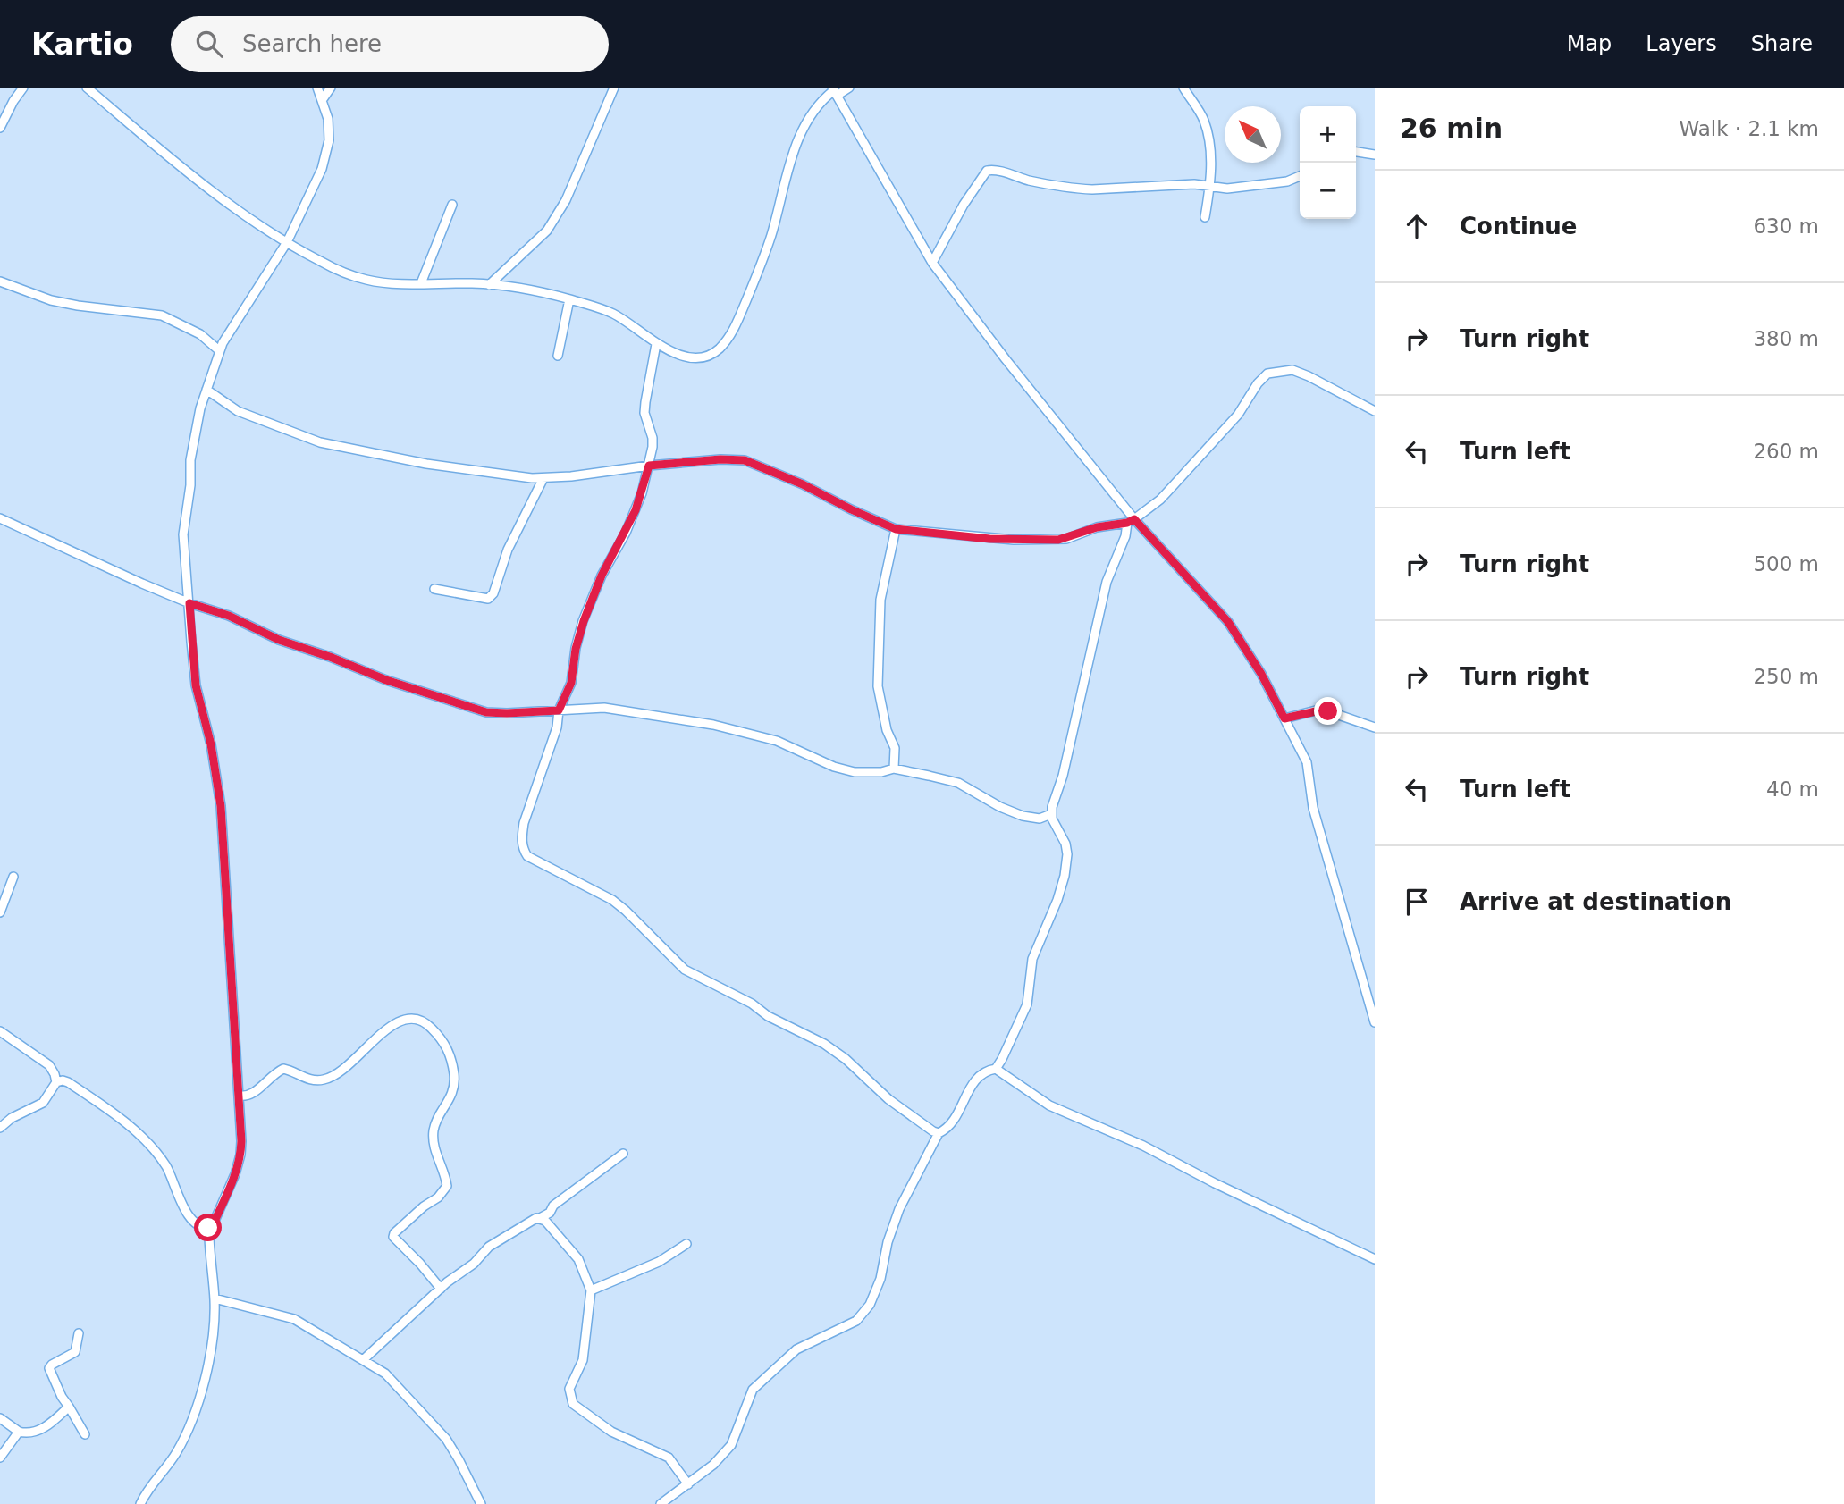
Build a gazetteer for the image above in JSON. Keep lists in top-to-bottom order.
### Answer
{
  "north": "top left",
  "page": {
    "header": "Kartio",
    "search": "Search here",
    "nav": ["Map", "Layers", "Share"],
    "heading": ["26 min", "Walk · 2.1 km"],
    "map_buttons": ["+", "−"],
    "list": [
      ["Continue", "630 m"],
      ["Turn right", "380 m"],
      ["Turn left", "260 m"],
      ["Turn right", "500 m"],
      ["Turn right", "250 m"],
      ["Turn left", "40 m"],
      "Arrive at destination"
    ]
  }
}
